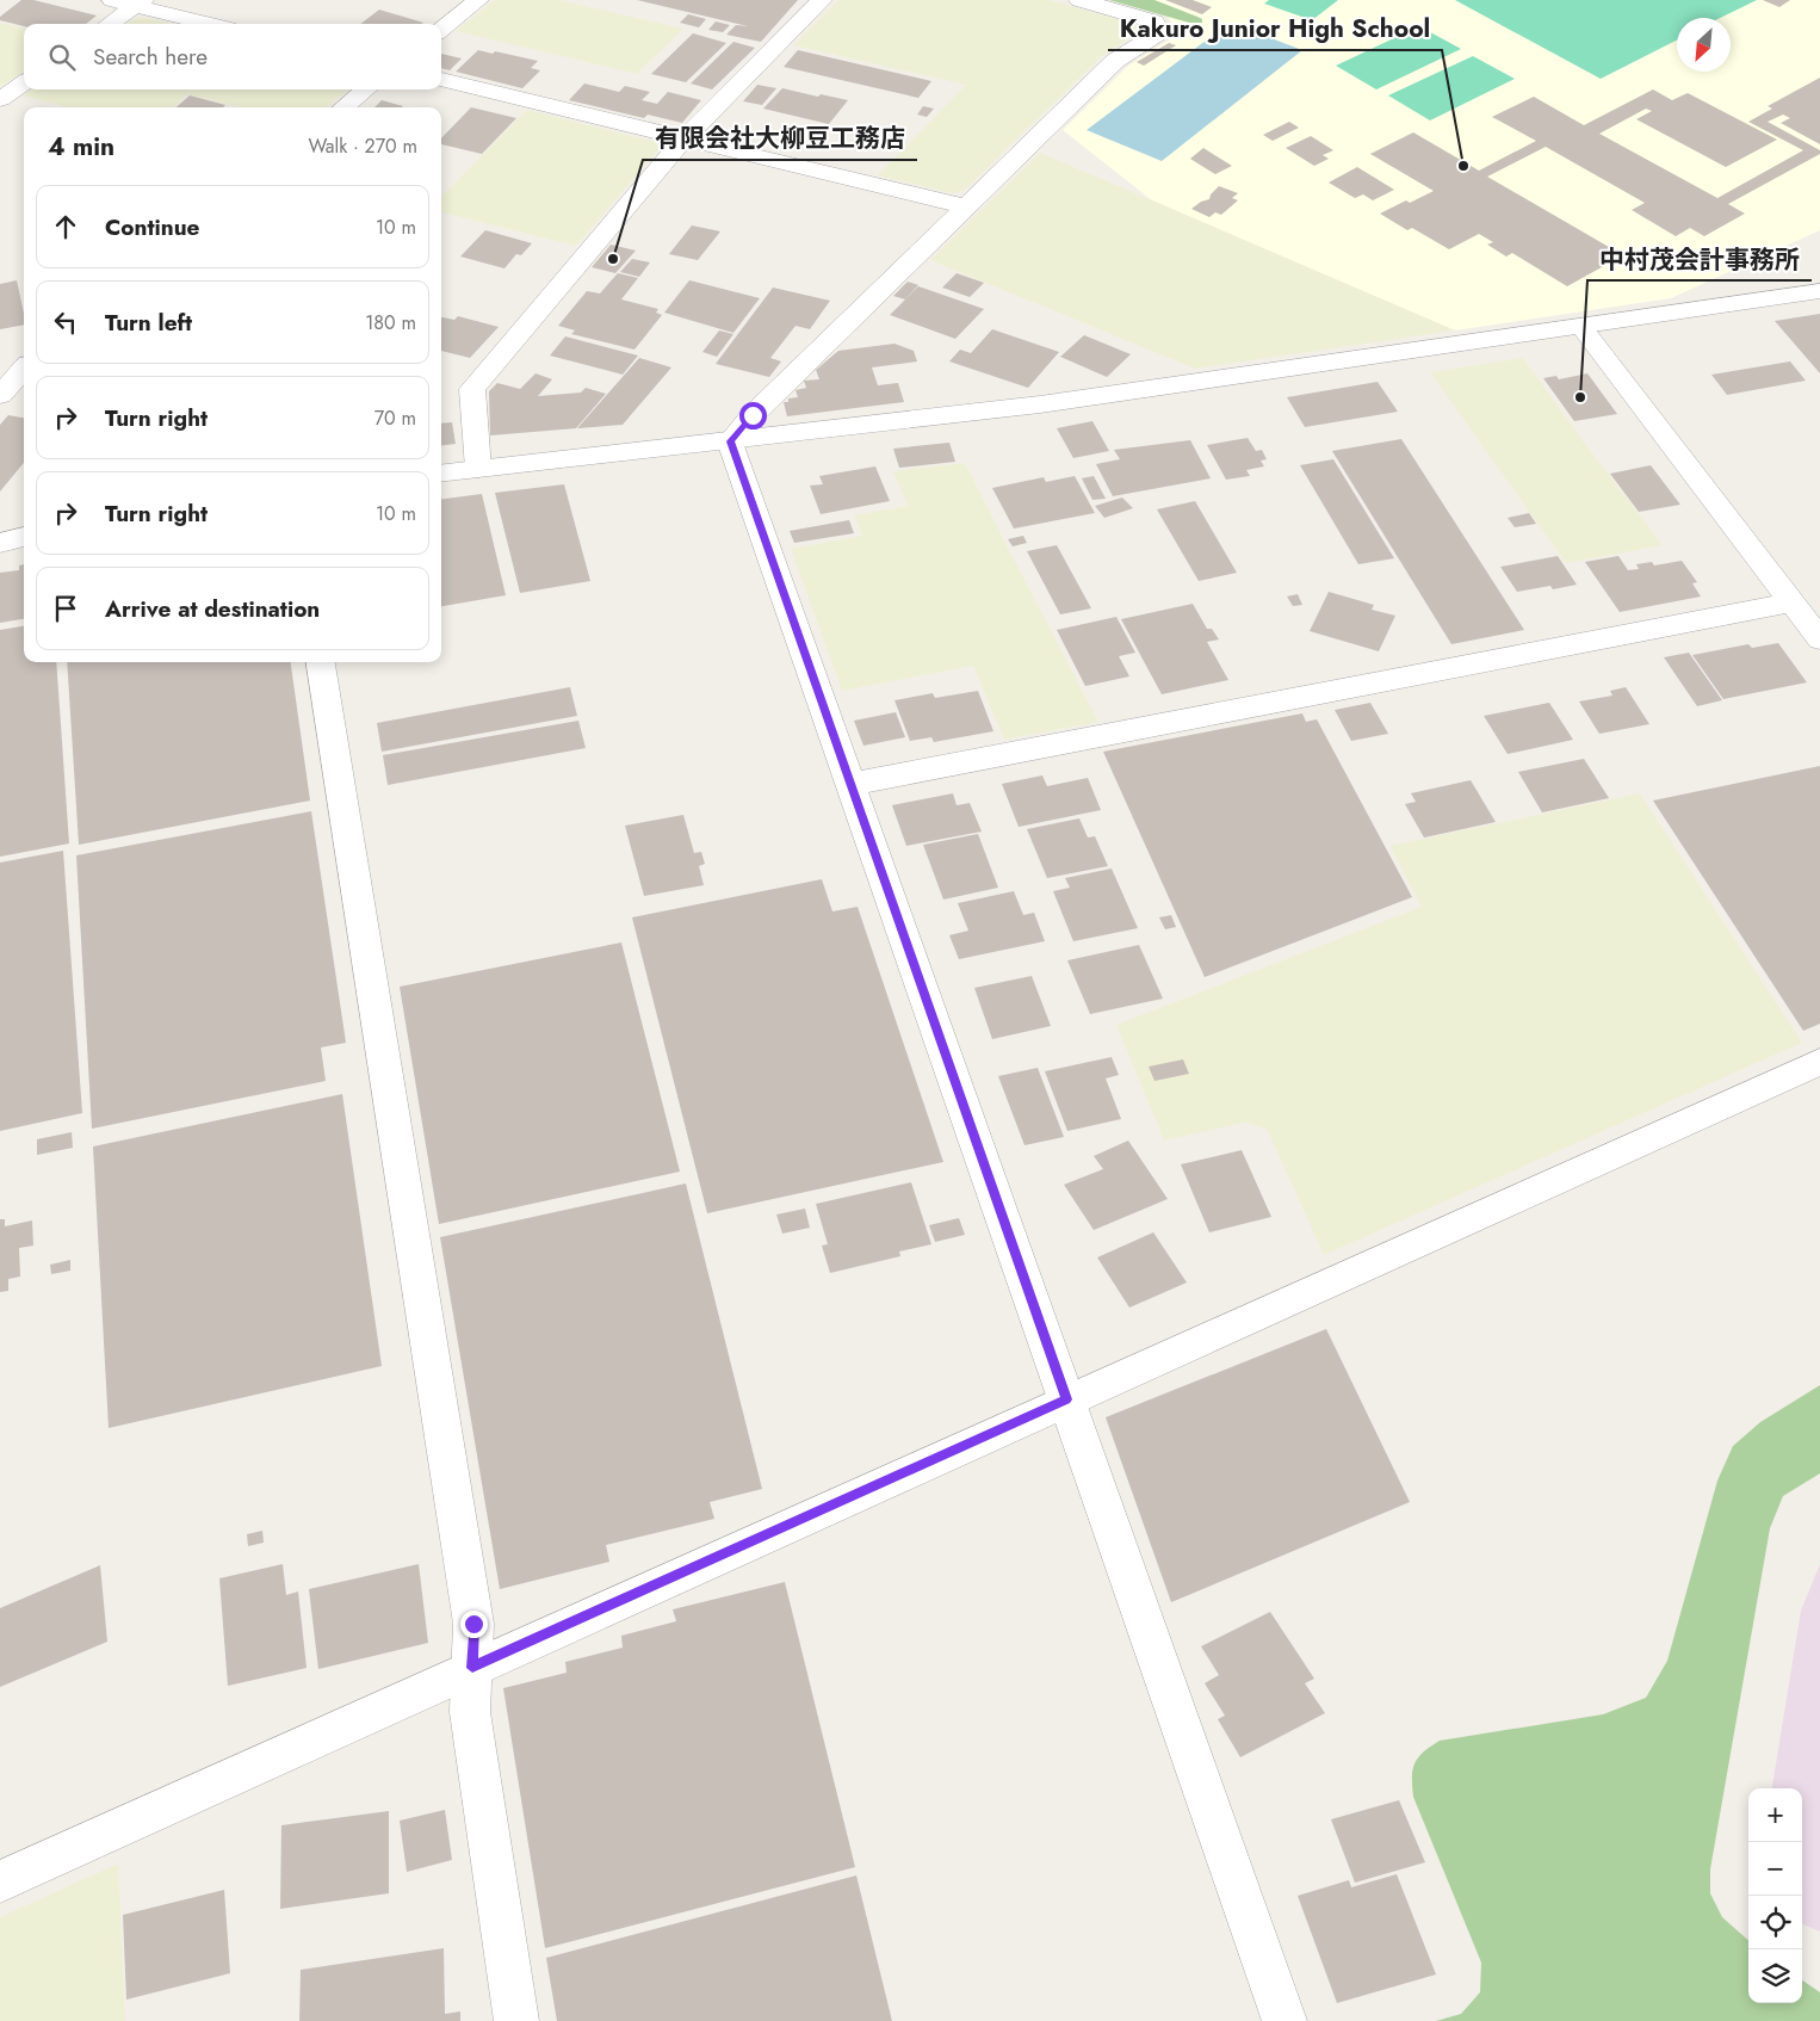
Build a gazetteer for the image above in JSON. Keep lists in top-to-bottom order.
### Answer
{
  "places": ["Kakuro Junior High School", "有限会社大柳豆工務店", "中村茂会計事務所"],
  "north": "bottom left",
  "page": {
    "search": "Search here",
    "heading": ["4 min", "Walk · 270 m"],
    "list": [
      ["Continue", "10 m"],
      ["Turn left", "180 m"],
      ["Turn right", "70 m"],
      ["Turn right", "10 m"],
      "Arrive at destination"
    ],
    "map_buttons": ["+", "−"]
  }
}
